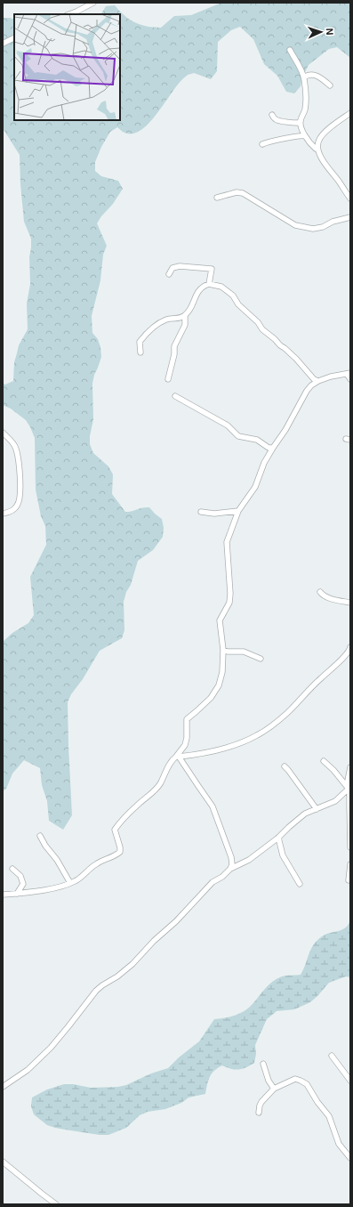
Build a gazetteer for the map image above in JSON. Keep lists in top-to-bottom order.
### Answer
{
  "north": "right"
}
